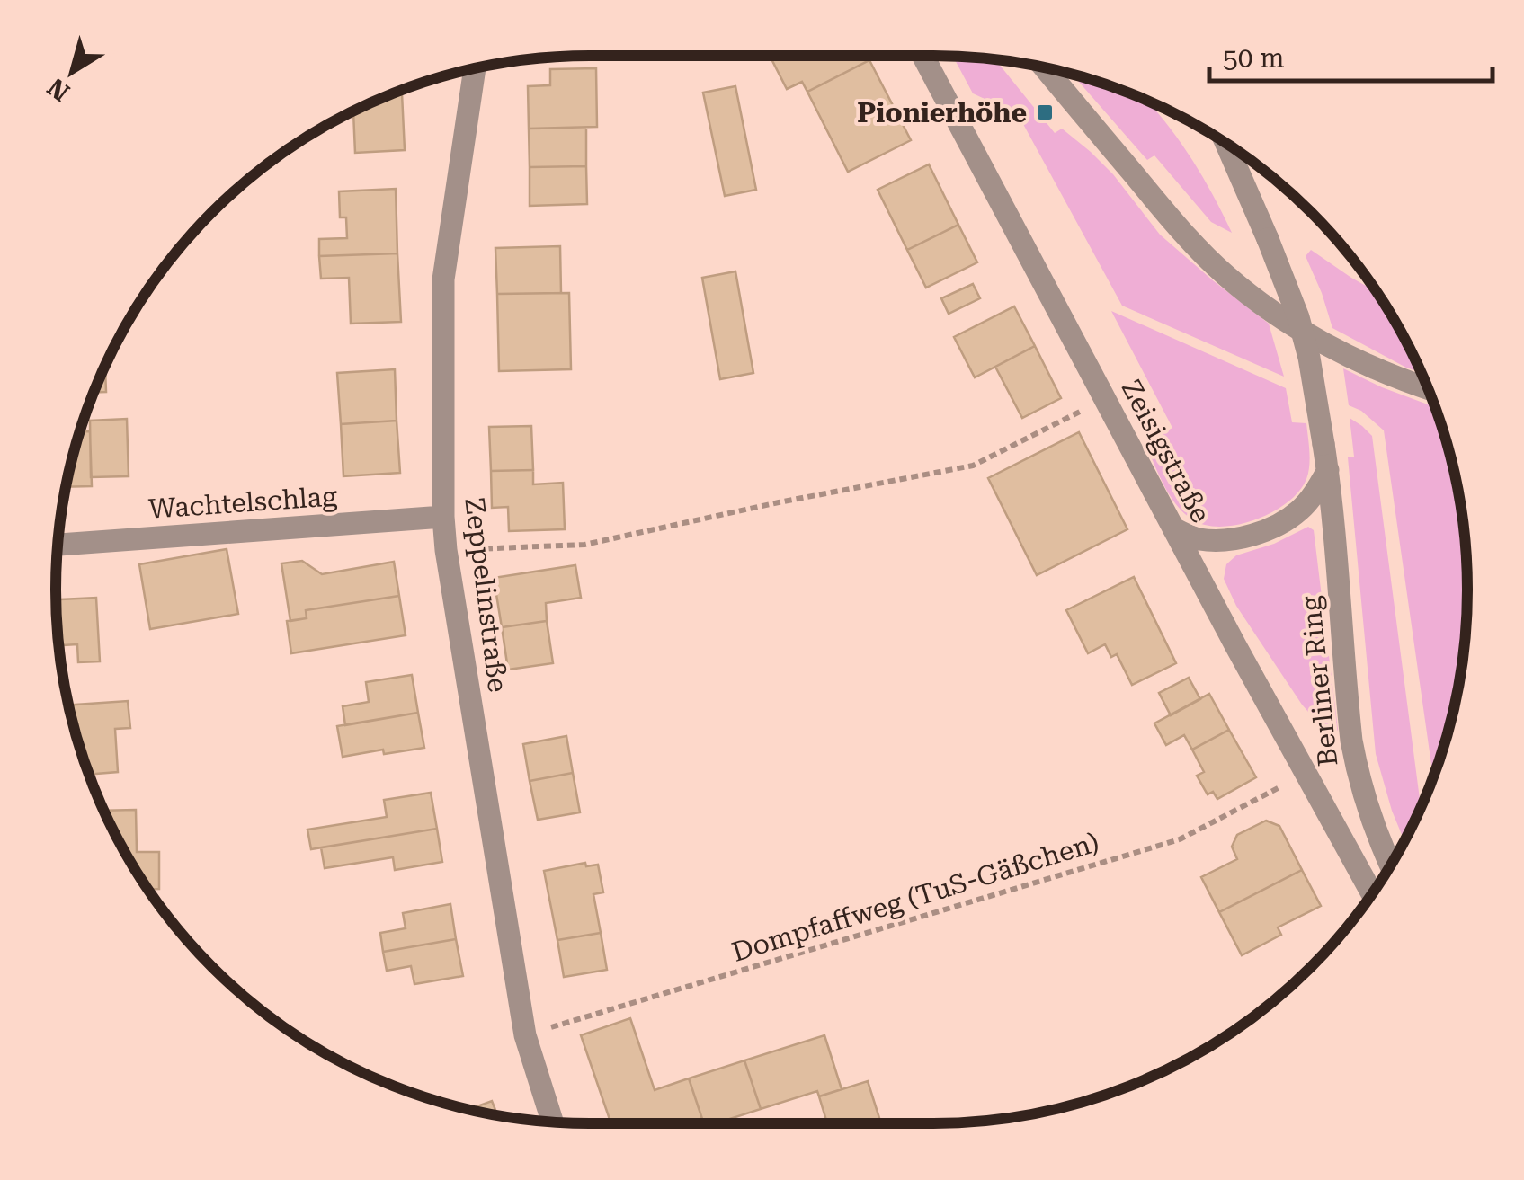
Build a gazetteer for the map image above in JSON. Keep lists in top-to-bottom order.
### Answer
{
  "streets": {
    "street": [
      "Zeisigstraße",
      "Wachtelschlag",
      "Zeppelinstraße",
      "Berliner Ring"
    ],
    "path": ["Dompfaffweg (TuS-Gäßchen)"]
  },
  "crossings": [
    ["Zeisigstraße", "Dompfaffweg (TuS-Gäßchen)"],
    ["Wachtelschlag", "Zeppelinstraße"],
    ["Zeppelinstraße", "Dompfaffweg (TuS-Gäßchen)"]
  ],
  "places": {
    "transit": ["Pionierhöhe"]
  },
  "scale_bar": "50 m",
  "north": "bottom left"
}
